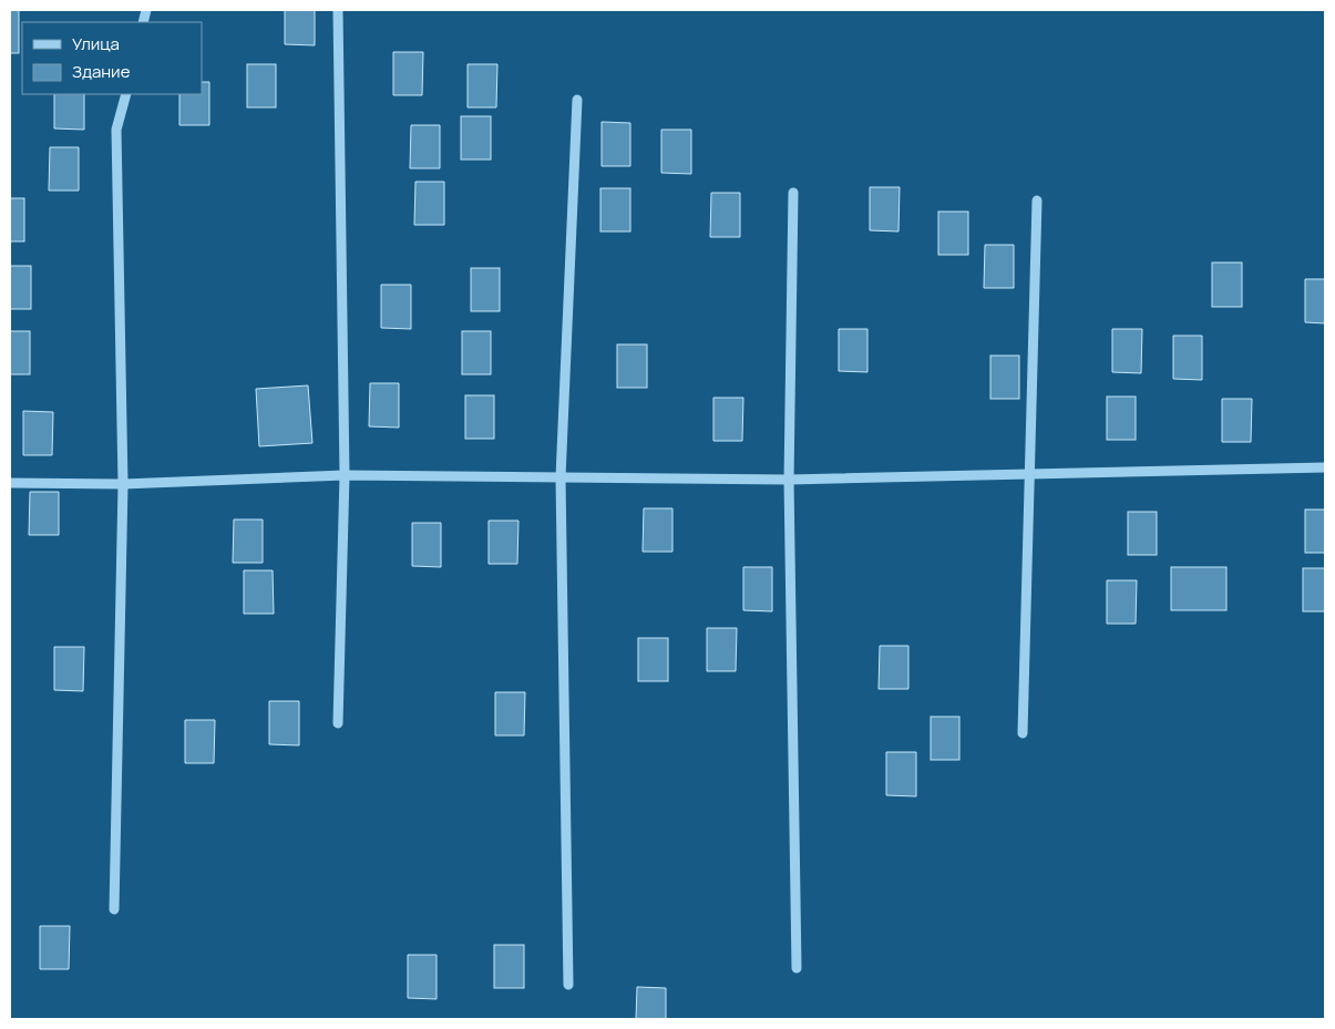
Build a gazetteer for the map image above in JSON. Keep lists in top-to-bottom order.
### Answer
{
  "legend": ["Улица", "Здание"]
}
